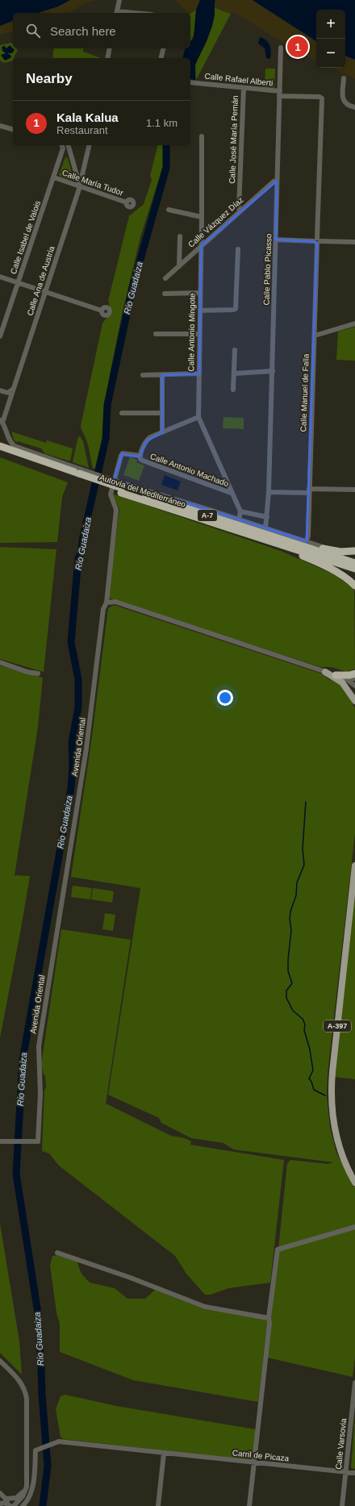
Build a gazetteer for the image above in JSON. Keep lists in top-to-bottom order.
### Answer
{
  "streets": {
    "highway": ["Autovía del Mediterráneo", "A-7"],
    "main road": ["A-397"],
    "street": [
      "Calle Rafael Alberti",
      "Calle José María Pemán",
      "Calle María Tudor",
      "Calle Vázquez Díaz",
      "Calle Isabel de Valois",
      "Calle Pablo Picasso",
      "Calle Ana de Austria",
      "Calle Antonio Mingote",
      "Calle Manuel de Falla",
      "Calle Antonio Machado",
      "Avenida Oriental",
      "Calle Varsovia",
      "Carril de Picaza"
    ]
  },
  "crossings": [
    ["Calle Rafael Alberti", "Calle José María Pemán"],
    ["Calle Rafael Alberti", "Calle Pablo Picasso"],
    ["Calle Rafael Alberti", "Calle Manuel de Falla"],
    ["Calle José María Pemán", "Calle Vázquez Díaz"],
    ["Calle María Tudor", "Calle Isabel de Valois"],
    ["Calle María Tudor", "Calle Ana de Austria"],
    ["Calle Vázquez Díaz", "Calle Pablo Picasso"],
    ["Calle Vázquez Díaz", "Calle Antonio Mingote"],
    ["Calle Antonio Mingote", "Calle Antonio Machado"],
    ["Calle Antonio Machado", "Avenida Oriental"],
    ["Calle Varsovia", "Carril de Picaza"]
  ],
  "water": ["Rio Guadaiza"],
  "page": {
    "map_buttons": ["+", "−"],
    "search": "Search here",
    "pins": "1",
    "heading": "Nearby",
    "list": [
      {
        "mark": "1",
        "name": "Kala Kalua",
        "note": "Restaurant",
        "value": "1.1 km"
      }
    ]
  }
}
